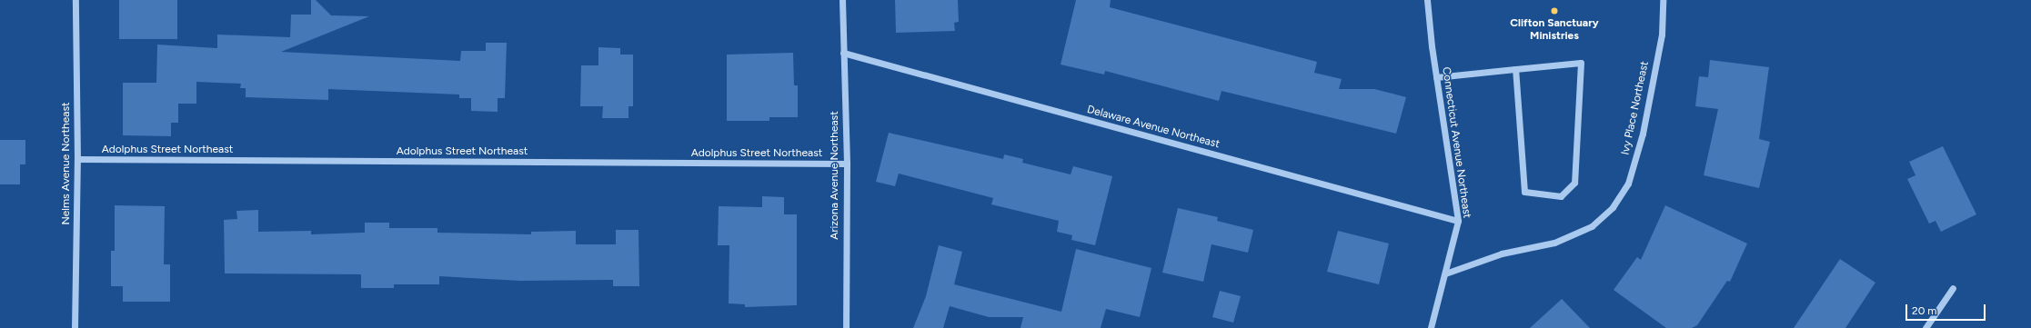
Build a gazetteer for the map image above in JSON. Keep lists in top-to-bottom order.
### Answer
{
  "streets": {
    "street": [
      "Ivy Place Northeast",
      "Delaware Avenue Northeast",
      "Connecticut Avenue Northeast",
      "Adolphus Street Northeast",
      "Nelms Avenue Northeast",
      "Arizona Avenue Northeast"
    ]
  },
  "crossings": [
    ["Ivy Place Northeast", "Connecticut Avenue Northeast"],
    ["Delaware Avenue Northeast", "Connecticut Avenue Northeast"],
    ["Delaware Avenue Northeast", "Arizona Avenue Northeast"],
    ["Adolphus Street Northeast", "Nelms Avenue Northeast"],
    ["Adolphus Street Northeast", "Arizona Avenue Northeast"]
  ],
  "places": ["Clifton Sanctuary Ministries"],
  "scale_bar": "20 m"
}
